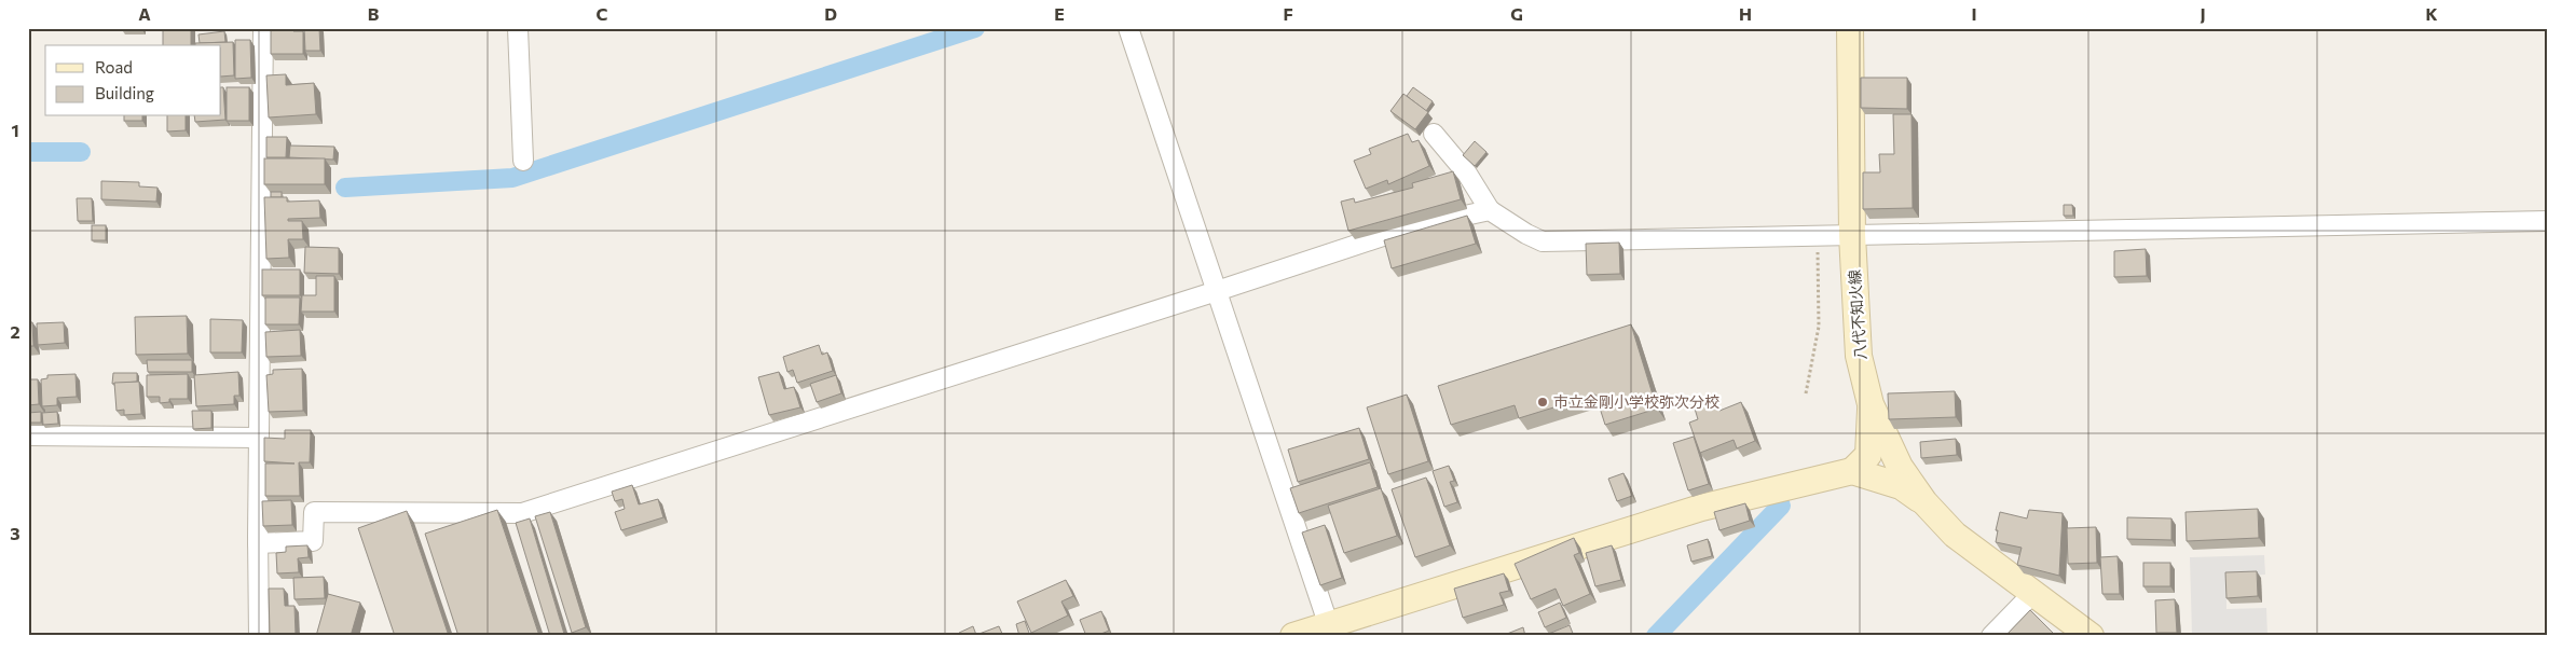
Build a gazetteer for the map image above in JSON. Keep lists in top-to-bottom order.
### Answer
{
  "streets": {
    "street": ["八代不知火線"]
  },
  "places": ["市立金剛小学校弥次分校"],
  "legend": ["Road", "Building"],
  "grid": {
    "columns": [
      "A",
      "B",
      "C",
      "D",
      "E",
      "F",
      "G",
      "H",
      "I",
      "J",
      "K"
    ],
    "rows": ["1", "2", "3"]
  }
}
